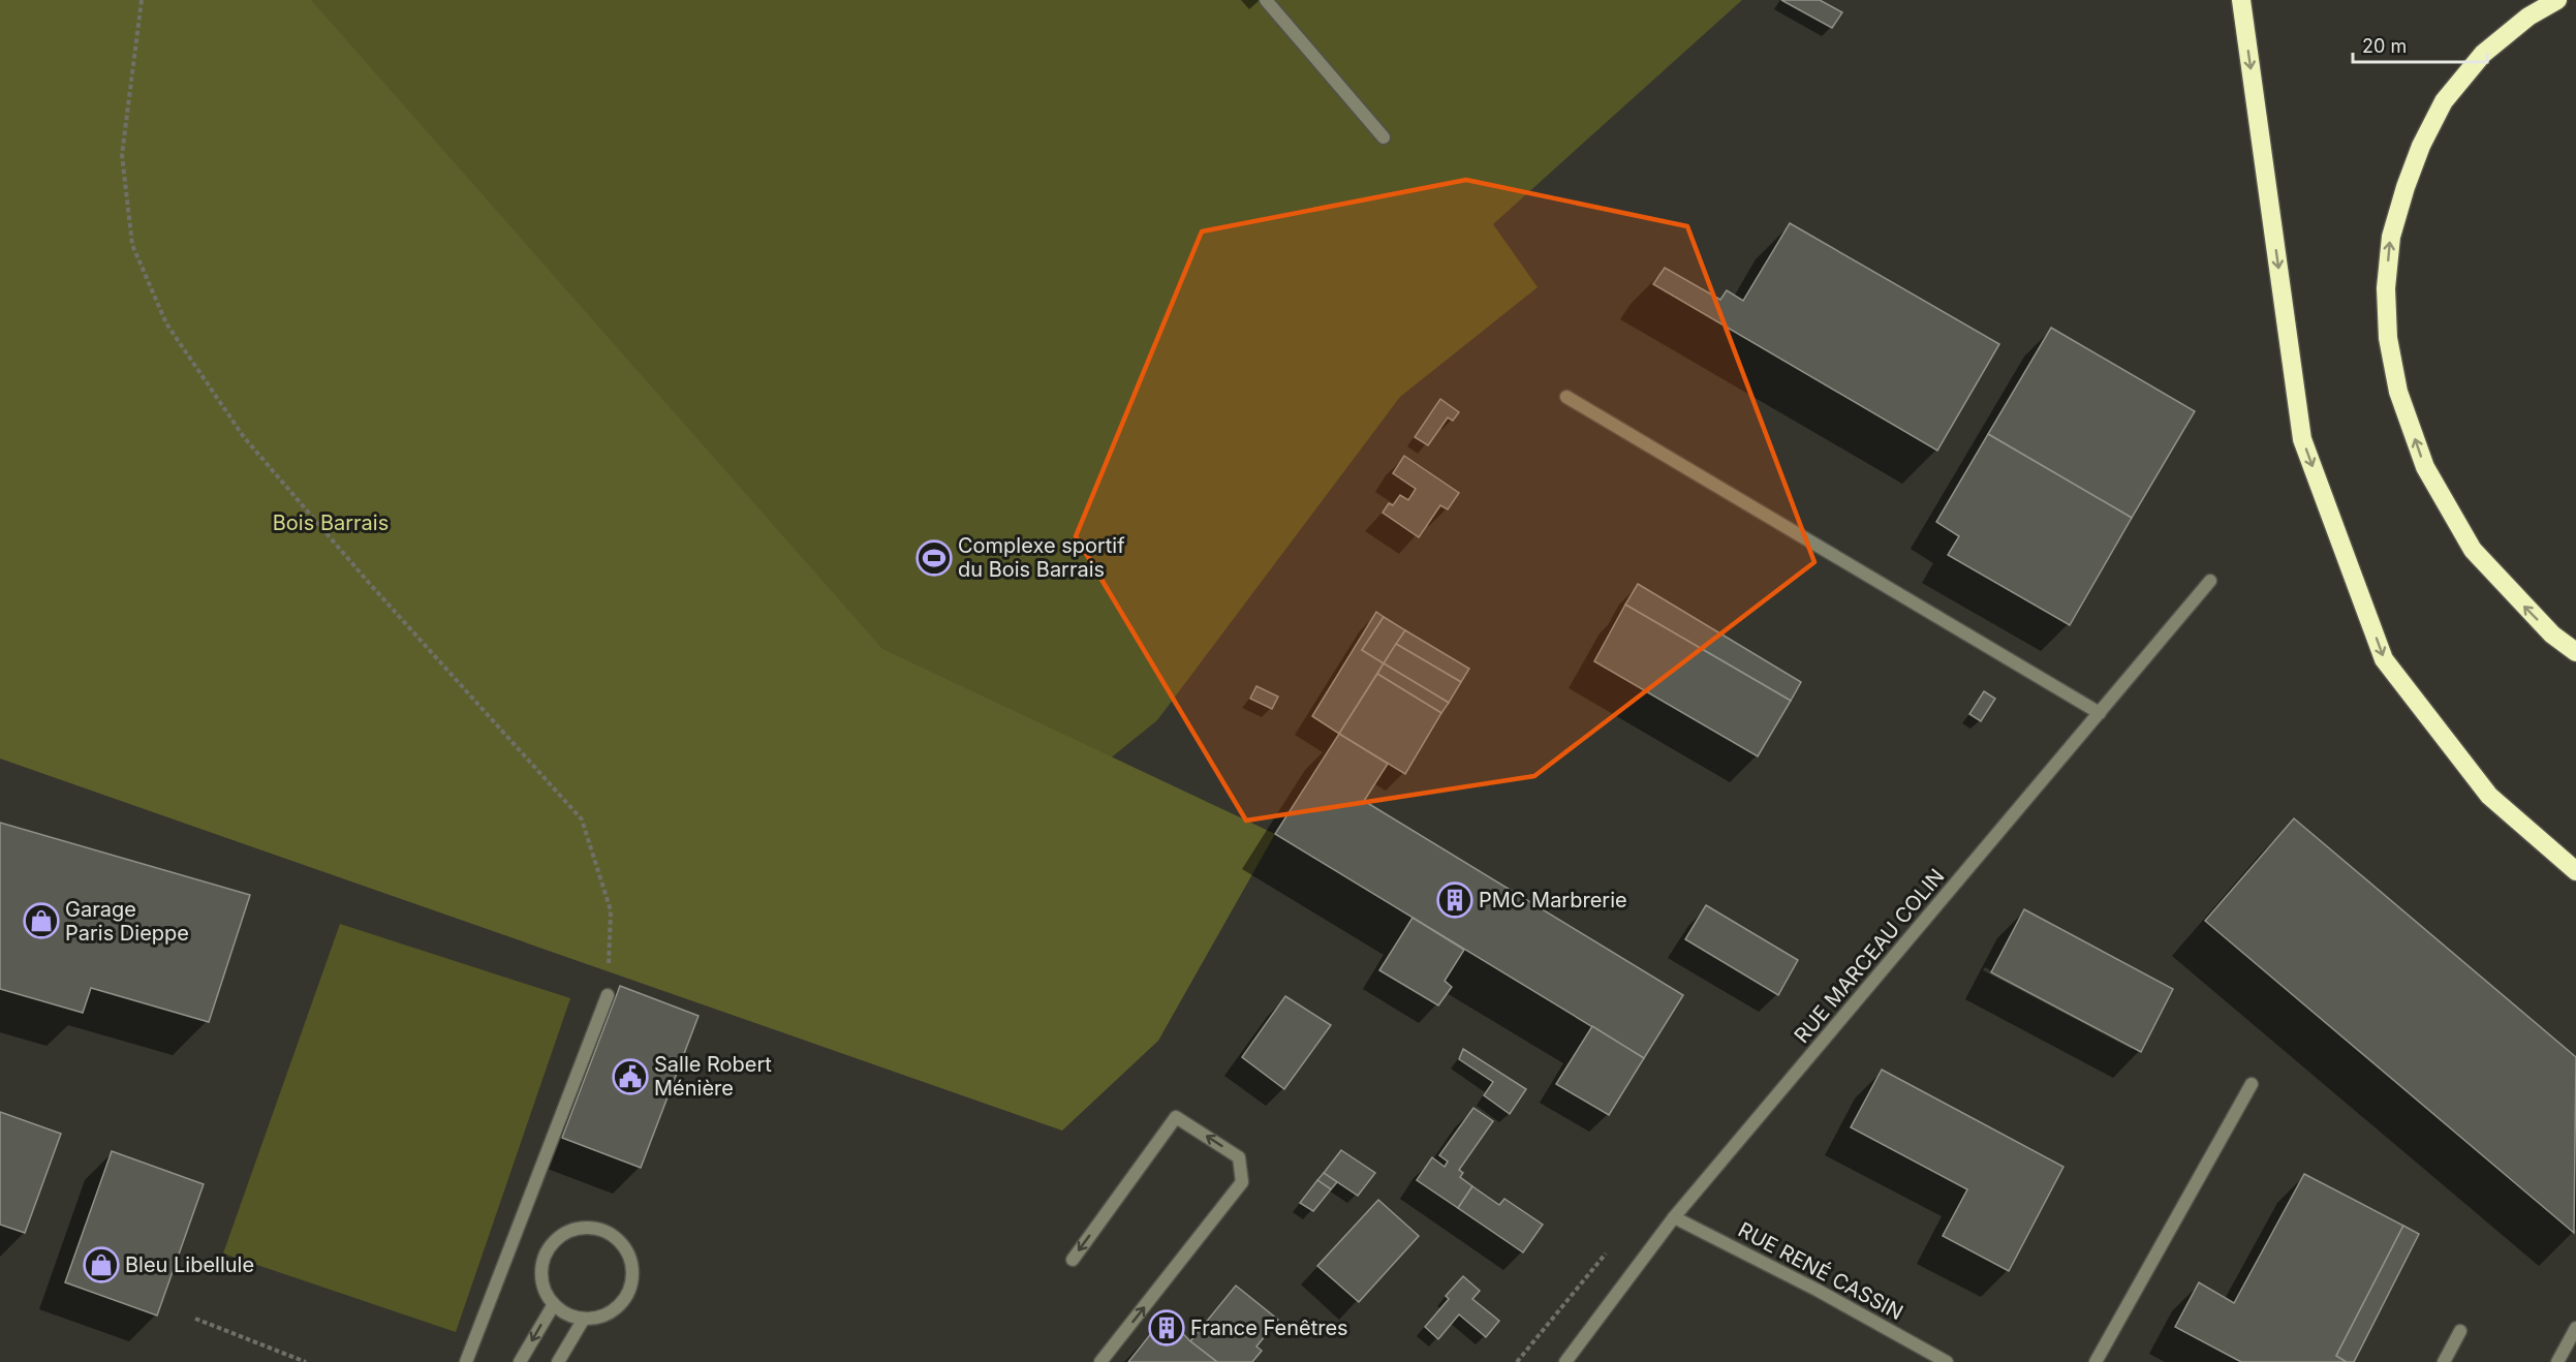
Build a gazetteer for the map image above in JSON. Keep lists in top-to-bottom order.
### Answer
{
  "streets": {
    "street": ["RUE MARCEAU COLIN", "RUE RENÉ CASSIN"]
  },
  "crossings": [
    ["RUE MARCEAU COLIN", "RUE RENÉ CASSIN"]
  ],
  "parks": ["Bois Barrais"],
  "places": {
    "sports": ["Complexe sportif du Bois Barrais"],
    "building": ["PMC Marbrerie", "France Fenêtres"],
    "shop": ["Garage Paris Dieppe", "Bleu Libellule"],
    "public building": ["Salle Robert Ménière"]
  },
  "scale_bar": "20 m"
}
